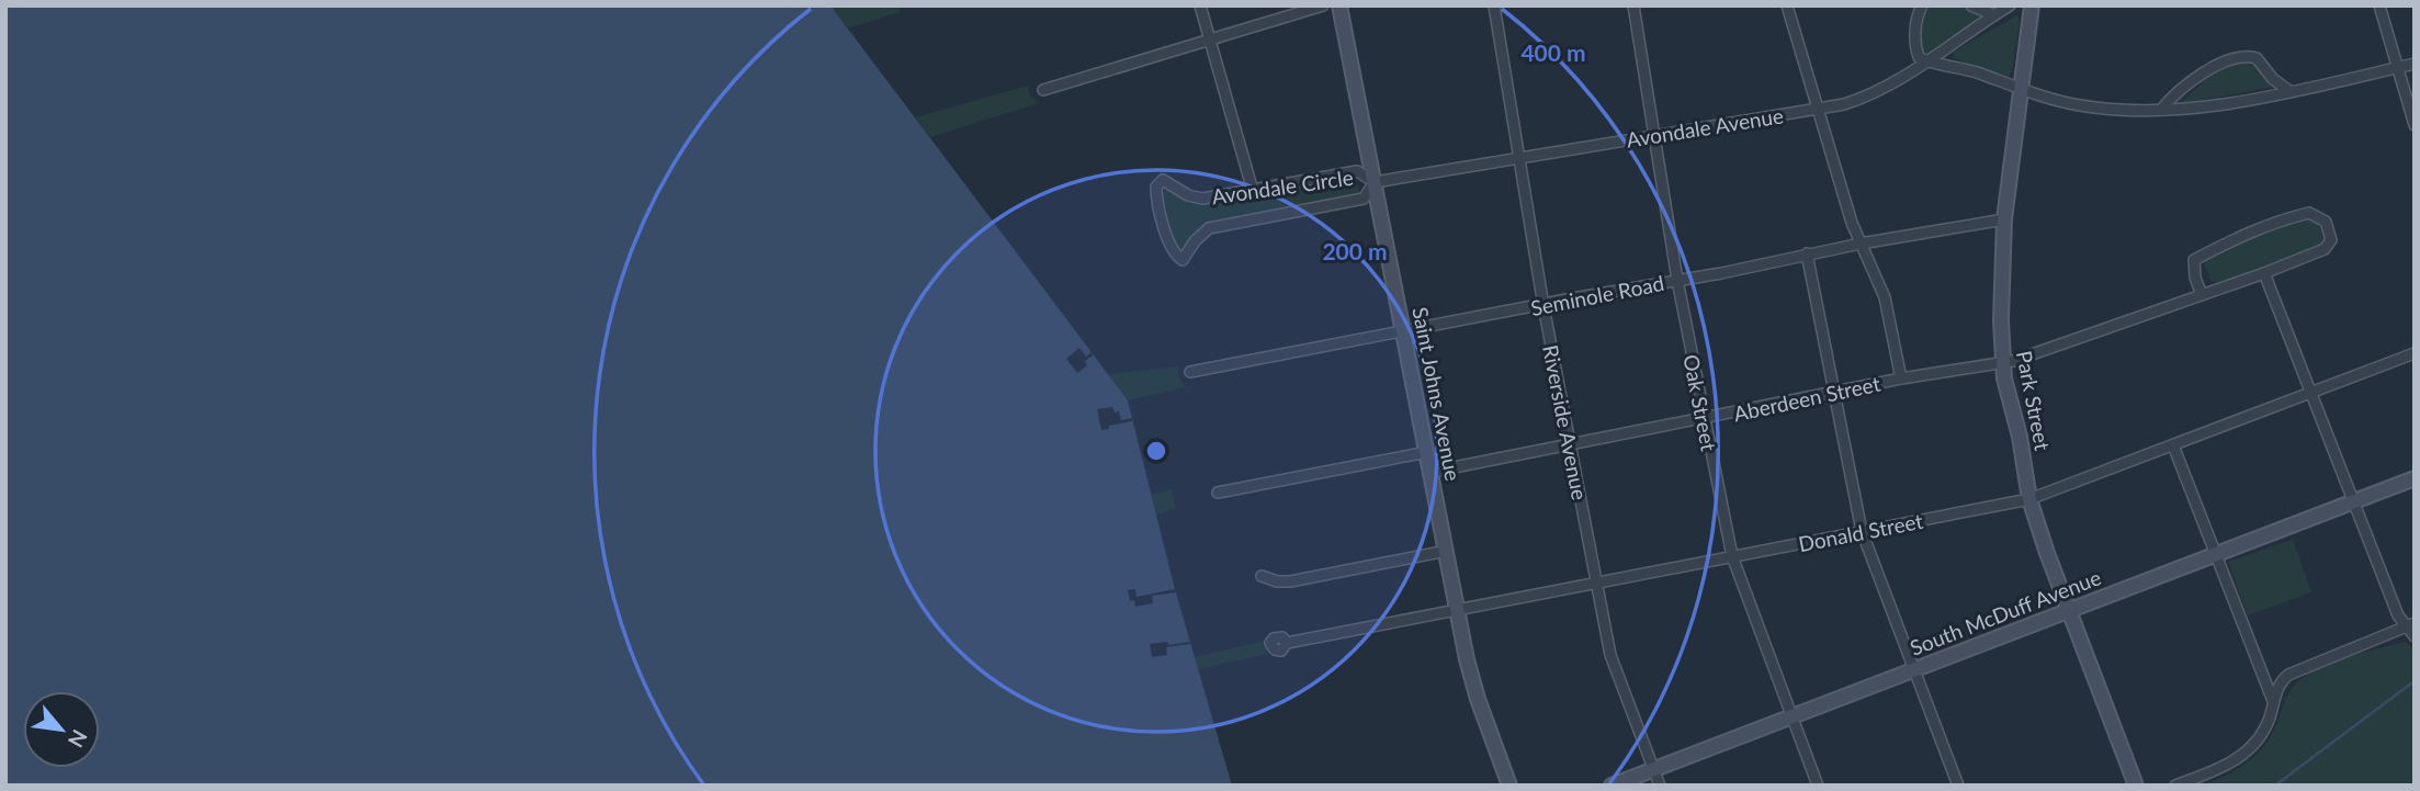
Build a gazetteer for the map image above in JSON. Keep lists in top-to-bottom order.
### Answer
{
  "streets": {
    "main road": ["Saint Johns Avenue", "Park Street", "South McDuff Avenue"],
    "street": [
      "Avondale Avenue",
      "Avondale Circle",
      "Seminole Road",
      "Aberdeen Street",
      "Oak Street",
      "Riverside Avenue",
      "Donald Street"
    ]
  },
  "crossings": [
    ["Avondale Avenue", "Avondale Circle"],
    ["Avondale Avenue", "Saint Johns Avenue"],
    ["Avondale Avenue", "Oak Street"],
    ["Avondale Avenue", "Riverside Avenue"],
    ["Avondale Circle", "Saint Johns Avenue"],
    ["Seminole Road", "Saint Johns Avenue"],
    ["Seminole Road", "Park Street"],
    ["Seminole Road", "Oak Street"],
    ["Seminole Road", "Riverside Avenue"],
    ["Saint Johns Avenue", "Aberdeen Street"],
    ["Saint Johns Avenue", "Donald Street"],
    ["Aberdeen Street", "Park Street"],
    ["Aberdeen Street", "Oak Street"],
    ["Aberdeen Street", "Riverside Avenue"],
    ["Park Street", "Donald Street"],
    ["Park Street", "South McDuff Avenue"],
    ["Oak Street", "Donald Street"],
    ["Oak Street", "South McDuff Avenue"],
    ["Riverside Avenue", "Donald Street"],
    ["Riverside Avenue", "South McDuff Avenue"]
  ],
  "north": "bottom right",
  "rings": ["400 m", "200 m"]
}
